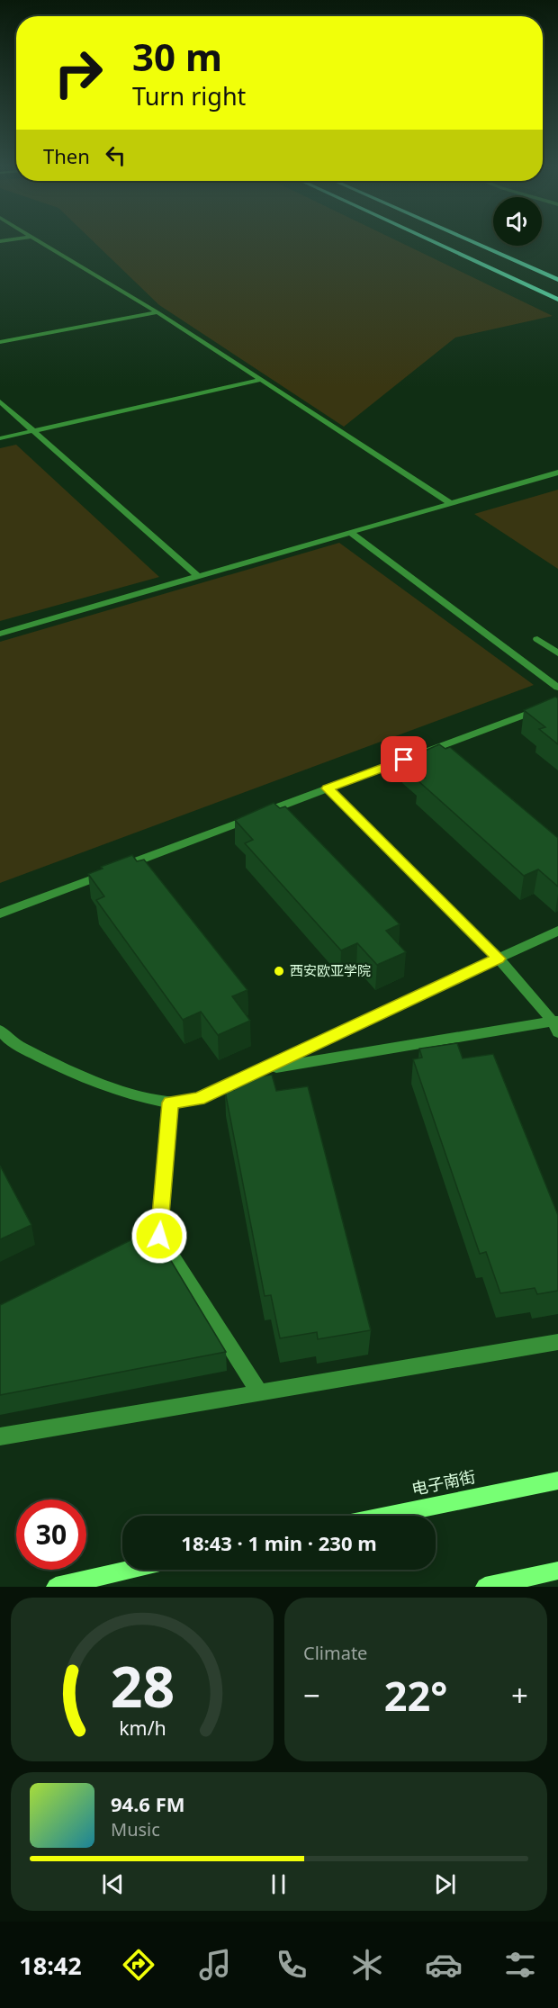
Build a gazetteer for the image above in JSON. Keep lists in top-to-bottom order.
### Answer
{
  "streets": {
    "main road": ["电子南街"]
  },
  "places": ["西安欧亚学院"],
  "page": {
    "turn": ["30 m", "Turn right"],
    "then": "Then",
    "limit": "30",
    "trip": "18:43 · 1 min · 230 m",
    "tile": "Climate",
    "heat": ["−", "22°", "+"],
    "song": ["94.6 FM", "Music"],
    "tabs": "18:42",
    "gauge": ["28", "km/h"]
  }
}
